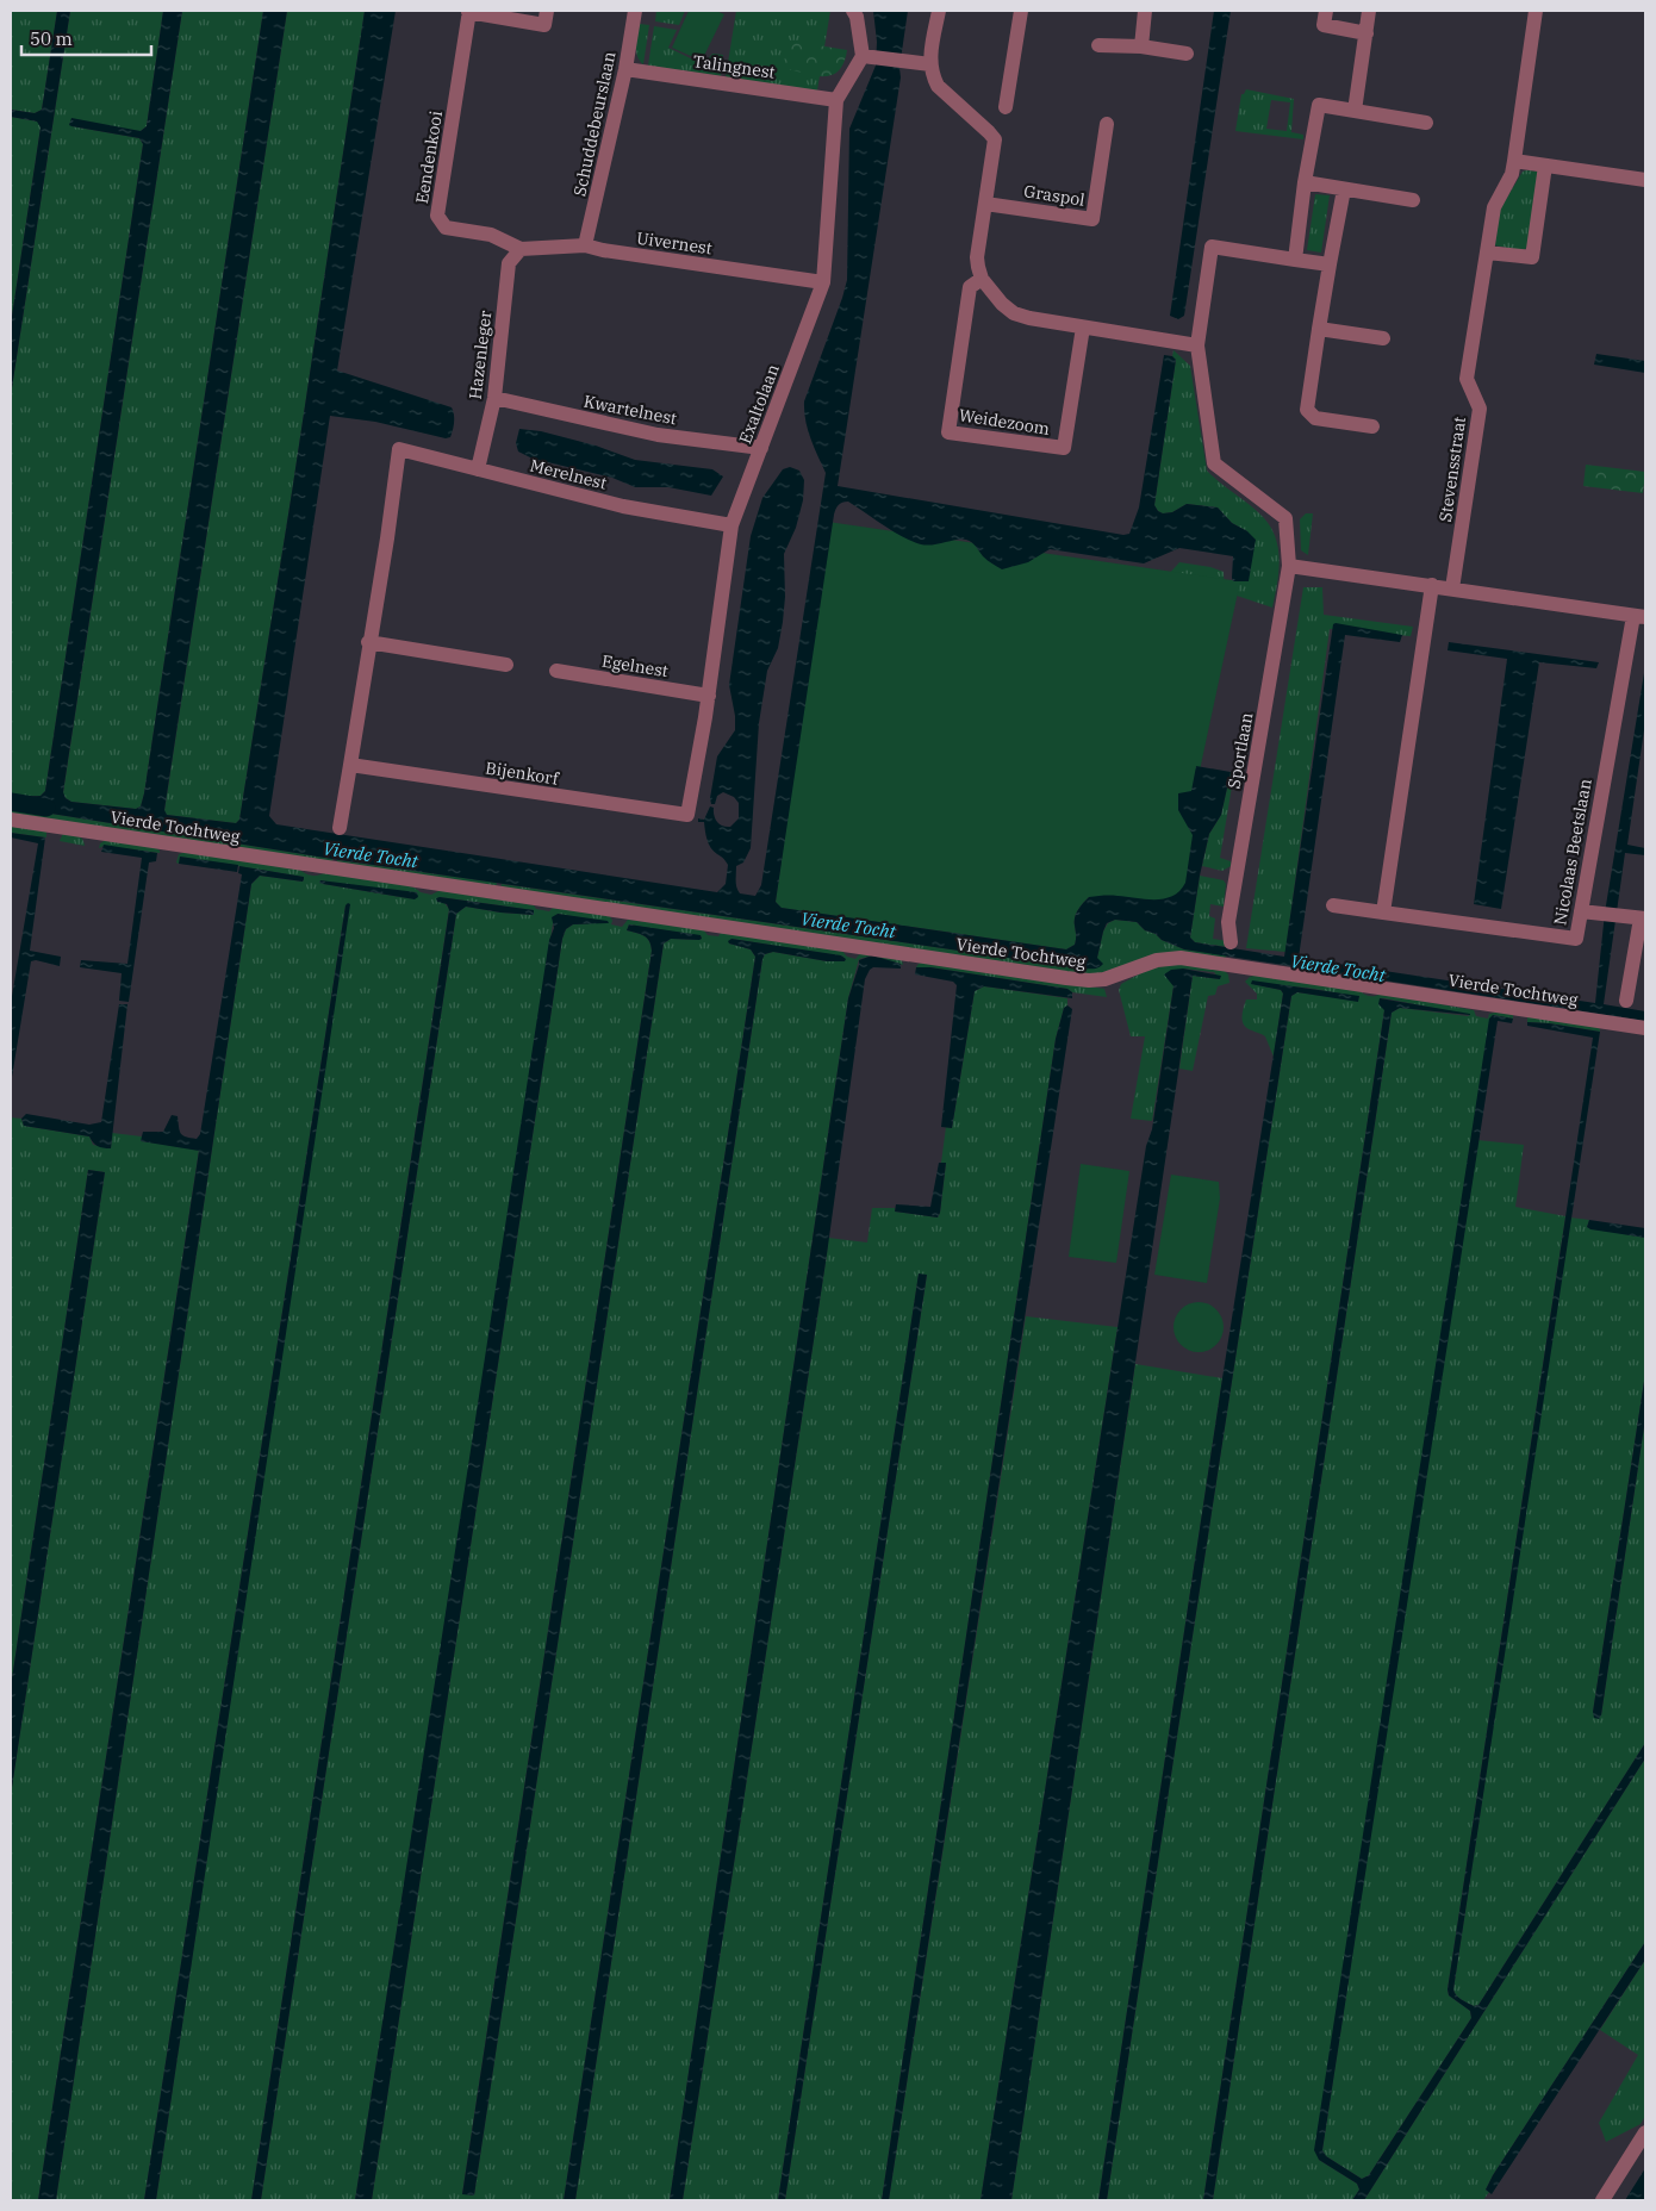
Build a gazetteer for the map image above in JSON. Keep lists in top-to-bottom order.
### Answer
{
  "streets": {
    "street": [
      "Talingnest",
      "Schuddebeurslaan",
      "Eendenkooi",
      "Graspol",
      "Uivernest",
      "Hazenleger",
      "Exaltolaan",
      "Kwartelnest",
      "Weidezoom",
      "Stevensstraat",
      "Merelnest",
      "Egelnest",
      "Sportlaan",
      "Bijenkorf",
      "Vierde Tochtweg",
      "Nicolaas Beetslaan"
    ]
  },
  "crossings": [
    ["Talingnest", "Schuddebeurslaan"],
    ["Talingnest", "Exaltolaan"],
    ["Schuddebeurslaan", "Uivernest"],
    ["Eendenkooi", "Uivernest"],
    ["Eendenkooi", "Hazenleger"],
    ["Uivernest", "Hazenleger"],
    ["Uivernest", "Exaltolaan"],
    ["Hazenleger", "Kwartelnest"],
    ["Hazenleger", "Merelnest"],
    ["Exaltolaan", "Kwartelnest"],
    ["Exaltolaan", "Merelnest"],
    ["Exaltolaan", "Egelnest"],
    ["Exaltolaan", "Bijenkorf"]
  ],
  "water": ["Vierde Tocht"],
  "scale_bar": "50 m"
}
